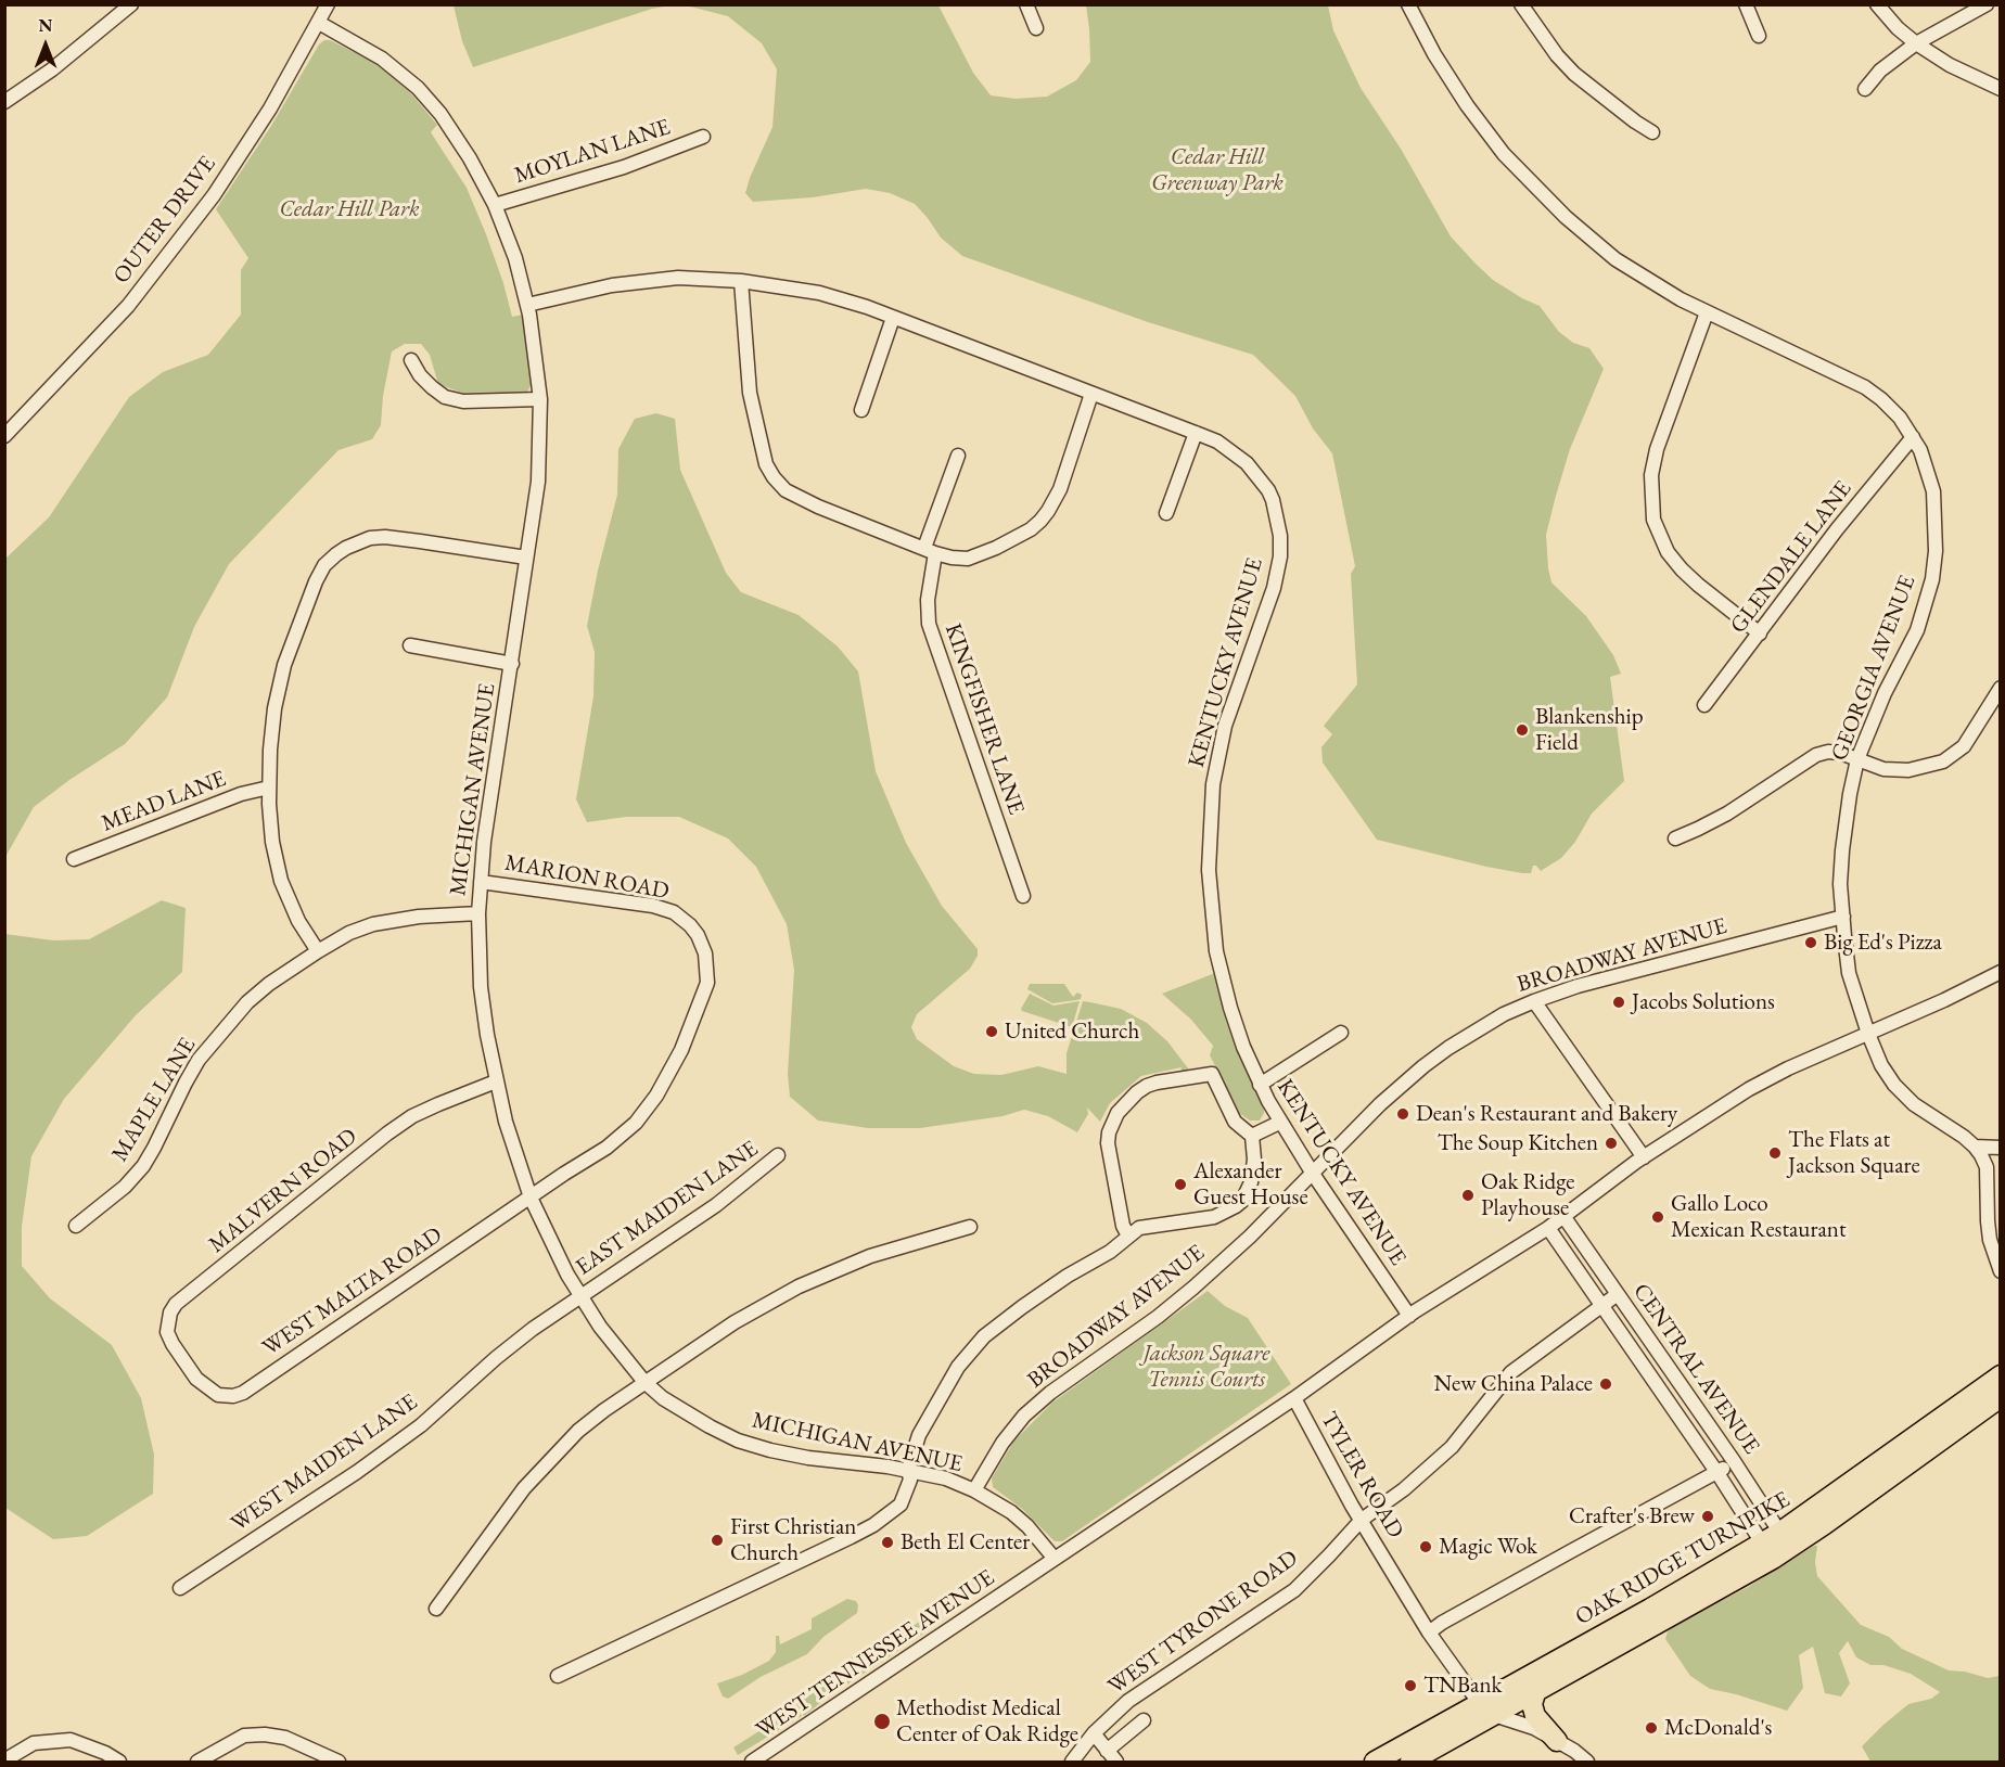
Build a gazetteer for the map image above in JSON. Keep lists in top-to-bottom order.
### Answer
{
  "streets": {
    "highway": ["OAK RIDGE TURNPIKE"],
    "street": [
      "MOYLAN LANE",
      "OUTER DRIVE",
      "GLENDALE LANE",
      "KENTUCKY AVENUE",
      "GEORGIA AVENUE",
      "KINGFISHER LANE",
      "MICHIGAN AVENUE",
      "MEAD LANE",
      "MARION ROAD",
      "BROADWAY AVENUE",
      "MAPLE LANE",
      "MALVERN ROAD",
      "EAST MAIDEN LANE",
      "WEST MALTA ROAD",
      "CENTRAL AVENUE",
      "WEST MAIDEN LANE",
      "TYLER ROAD",
      "WEST TYRONE ROAD",
      "WEST TENNESSEE AVENUE"
    ]
  },
  "crossings": [
    ["MOYLAN LANE", "MICHIGAN AVENUE"],
    ["OUTER DRIVE", "MICHIGAN AVENUE"],
    ["GLENDALE LANE", "GEORGIA AVENUE"],
    ["KENTUCKY AVENUE", "MICHIGAN AVENUE"],
    ["KENTUCKY AVENUE", "BROADWAY AVENUE"],
    ["KENTUCKY AVENUE", "WEST TENNESSEE AVENUE"],
    ["GEORGIA AVENUE", "BROADWAY AVENUE"],
    ["GEORGIA AVENUE", "WEST TENNESSEE AVENUE"],
    ["MICHIGAN AVENUE", "MARION ROAD"],
    ["MICHIGAN AVENUE", "BROADWAY AVENUE"],
    ["MICHIGAN AVENUE", "MAPLE LANE"],
    ["MICHIGAN AVENUE", "MALVERN ROAD"],
    ["MICHIGAN AVENUE", "EAST MAIDEN LANE"],
    ["MICHIGAN AVENUE", "WEST MALTA ROAD"],
    ["MICHIGAN AVENUE", "WEST MAIDEN LANE"],
    ["MICHIGAN AVENUE", "WEST TENNESSEE AVENUE"],
    ["MARION ROAD", "WEST MALTA ROAD"],
    ["MALVERN ROAD", "WEST MALTA ROAD"],
    ["EAST MAIDEN LANE", "WEST MAIDEN LANE"],
    ["CENTRAL AVENUE", "OAK RIDGE TURNPIKE"],
    ["CENTRAL AVENUE", "WEST TYRONE ROAD"],
    ["CENTRAL AVENUE", "WEST TENNESSEE AVENUE"],
    ["TYLER ROAD", "OAK RIDGE TURNPIKE"],
    ["TYLER ROAD", "WEST TYRONE ROAD"],
    ["TYLER ROAD", "WEST TENNESSEE AVENUE"]
  ],
  "parks": ["Cedar Hill Greenway Park", "Cedar Hill Park", "Jackson Square Tennis Courts"],
  "places": [
    "Blankenship Field",
    "Big Ed's Pizza",
    "Jacobs Solutions",
    "United Church",
    "Dean's Restaurant and Bakery",
    "The Soup Kitchen",
    "The Flats at Jackson Square",
    "Alexander Guest House",
    "Oak Ridge Playhouse",
    "Gallo Loco Mexican Restaurant",
    "New China Palace",
    "Crafter's Brew",
    "First Christian Church",
    "Beth El Center",
    "Magic Wok",
    "TNBank",
    "Methodist Medical Center of Oak Ridge",
    "McDonald's"
  ],
  "north": "top"
}
